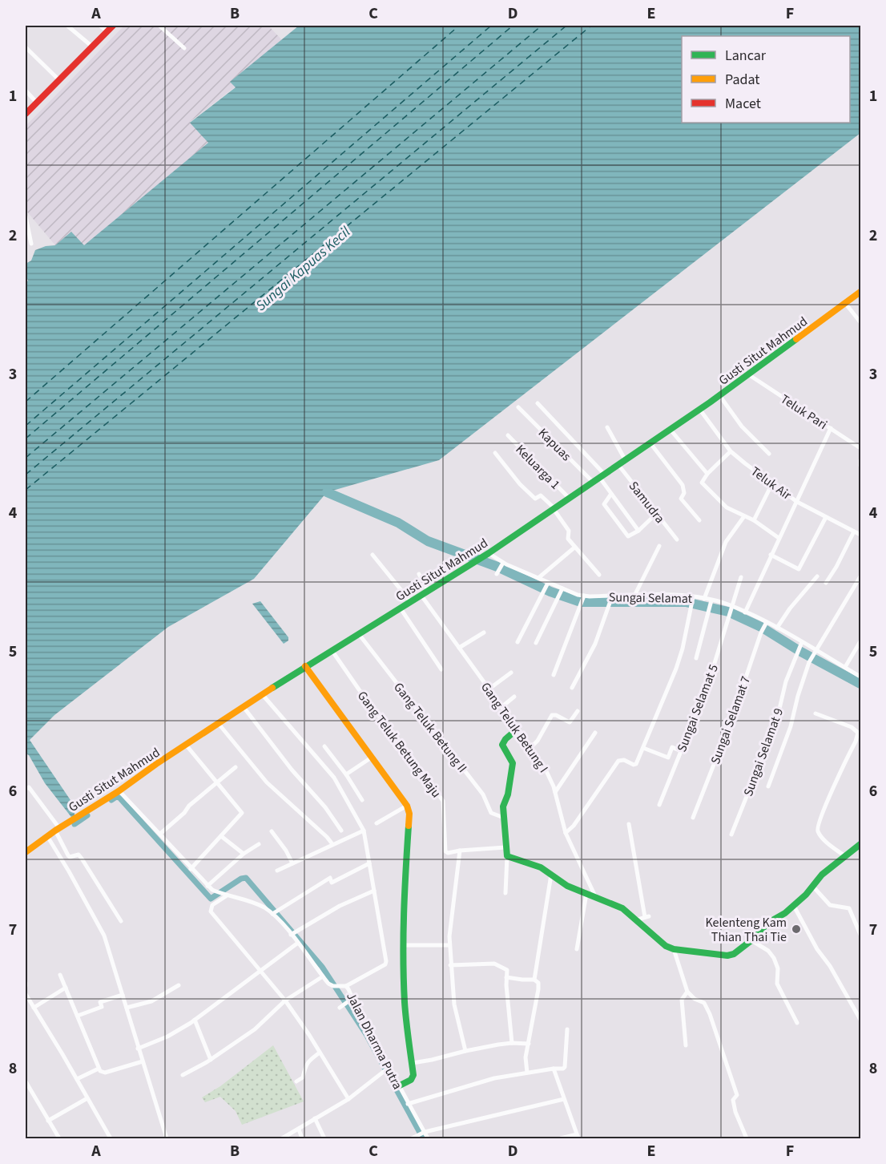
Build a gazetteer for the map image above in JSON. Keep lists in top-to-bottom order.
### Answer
{
  "streets": {
    "main road": ["Gusti Situt Mahmud"],
    "street": [
      "Teluk Pari",
      "Kapuas",
      "Keluarga 1",
      "Teluk Air",
      "Samudra",
      "Sungai Selamat",
      "Sungai Selamat 5",
      "Sungai Selamat 7",
      "Gang Teluk Betung II",
      "Gang Teluk Betung I",
      "Gang Teluk Betung Maju",
      "Sungai Selamat 9",
      "Jalan Dharma Putra"
    ]
  },
  "crossings": [
    ["Gusti Situt Mahmud", "Teluk Pari"],
    ["Gusti Situt Mahmud", "Kapuas"],
    ["Gusti Situt Mahmud", "Keluarga 1"],
    ["Gusti Situt Mahmud", "Teluk Air"],
    ["Gusti Situt Mahmud", "Samudra"],
    ["Gusti Situt Mahmud", "Sungai Selamat"],
    ["Gusti Situt Mahmud", "Gang Teluk Betung II"],
    ["Gusti Situt Mahmud", "Gang Teluk Betung I"],
    ["Gusti Situt Mahmud", "Gang Teluk Betung Maju"],
    ["Gusti Situt Mahmud", "Jalan Dharma Putra"],
    ["Sungai Selamat", "Sungai Selamat 5"],
    ["Sungai Selamat", "Sungai Selamat 7"],
    ["Sungai Selamat", "Sungai Selamat 9"]
  ],
  "water": ["Sungai Kapuas Kecil"],
  "places": ["Kelenteng Kam Thian Thai Tie"],
  "legend": ["Lancar", "Padat", "Macet"],
  "grid": {
    "columns": [
      "A",
      "B",
      "C",
      "D",
      "E",
      "F"
    ],
    "rows": [
      "1",
      "2",
      "3",
      "4",
      "5",
      "6",
      "7",
      "8"
    ]
  }
}
